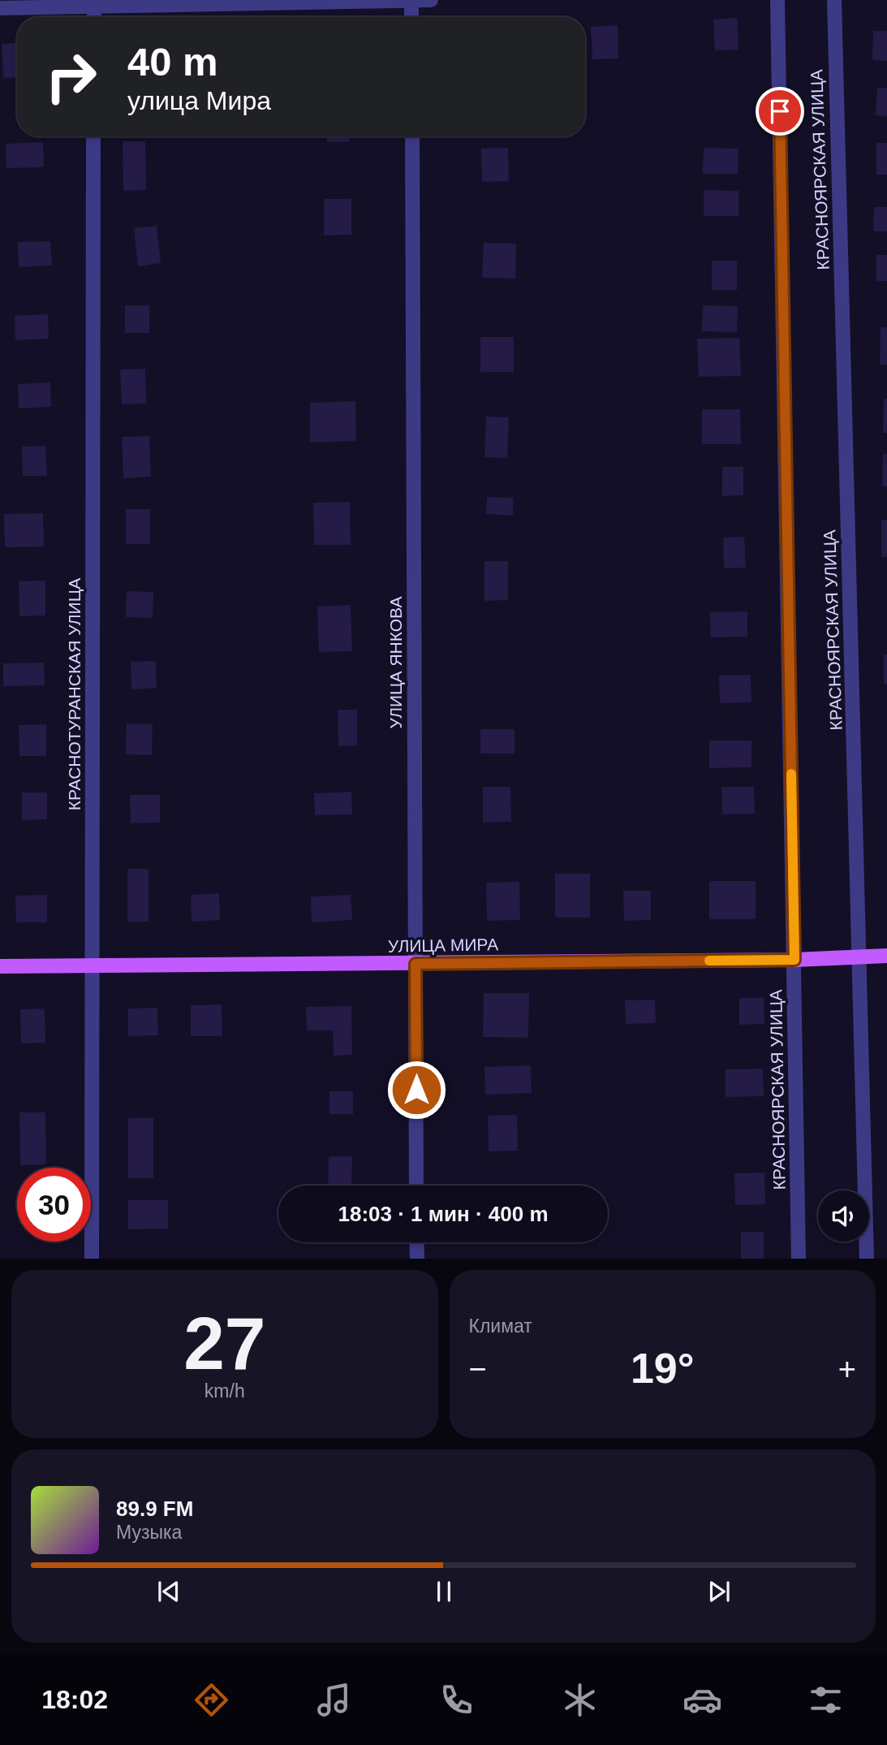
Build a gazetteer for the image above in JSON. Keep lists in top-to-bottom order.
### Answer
{
  "streets": {
    "main road": ["УЛИЦА МИРА"],
    "street": ["КРАСНОЯРСКАЯ УЛИЦА", "УЛИЦА ЯНКОВА", "КРАСНОТУРАНСКАЯ УЛИЦА"]
  },
  "crossings": [
    ["КРАСНОЯРСКАЯ УЛИЦА", "УЛИЦА МИРА"],
    ["УЛИЦА ЯНКОВА", "УЛИЦА МИРА"],
    ["КРАСНОТУРАНСКАЯ УЛИЦА", "УЛИЦА МИРА"]
  ],
  "page": {
    "turn": ["40 m", "улица Мира"],
    "limit": "30",
    "trip": "18:03 · 1 мин · 400 m",
    "tile": [
      ["27", "km/h"],
      "Климат"
    ],
    "heat": ["−", "19°", "+"],
    "song": ["89.9 FM", "Музыка"],
    "tabs": "18:02"
  }
}
